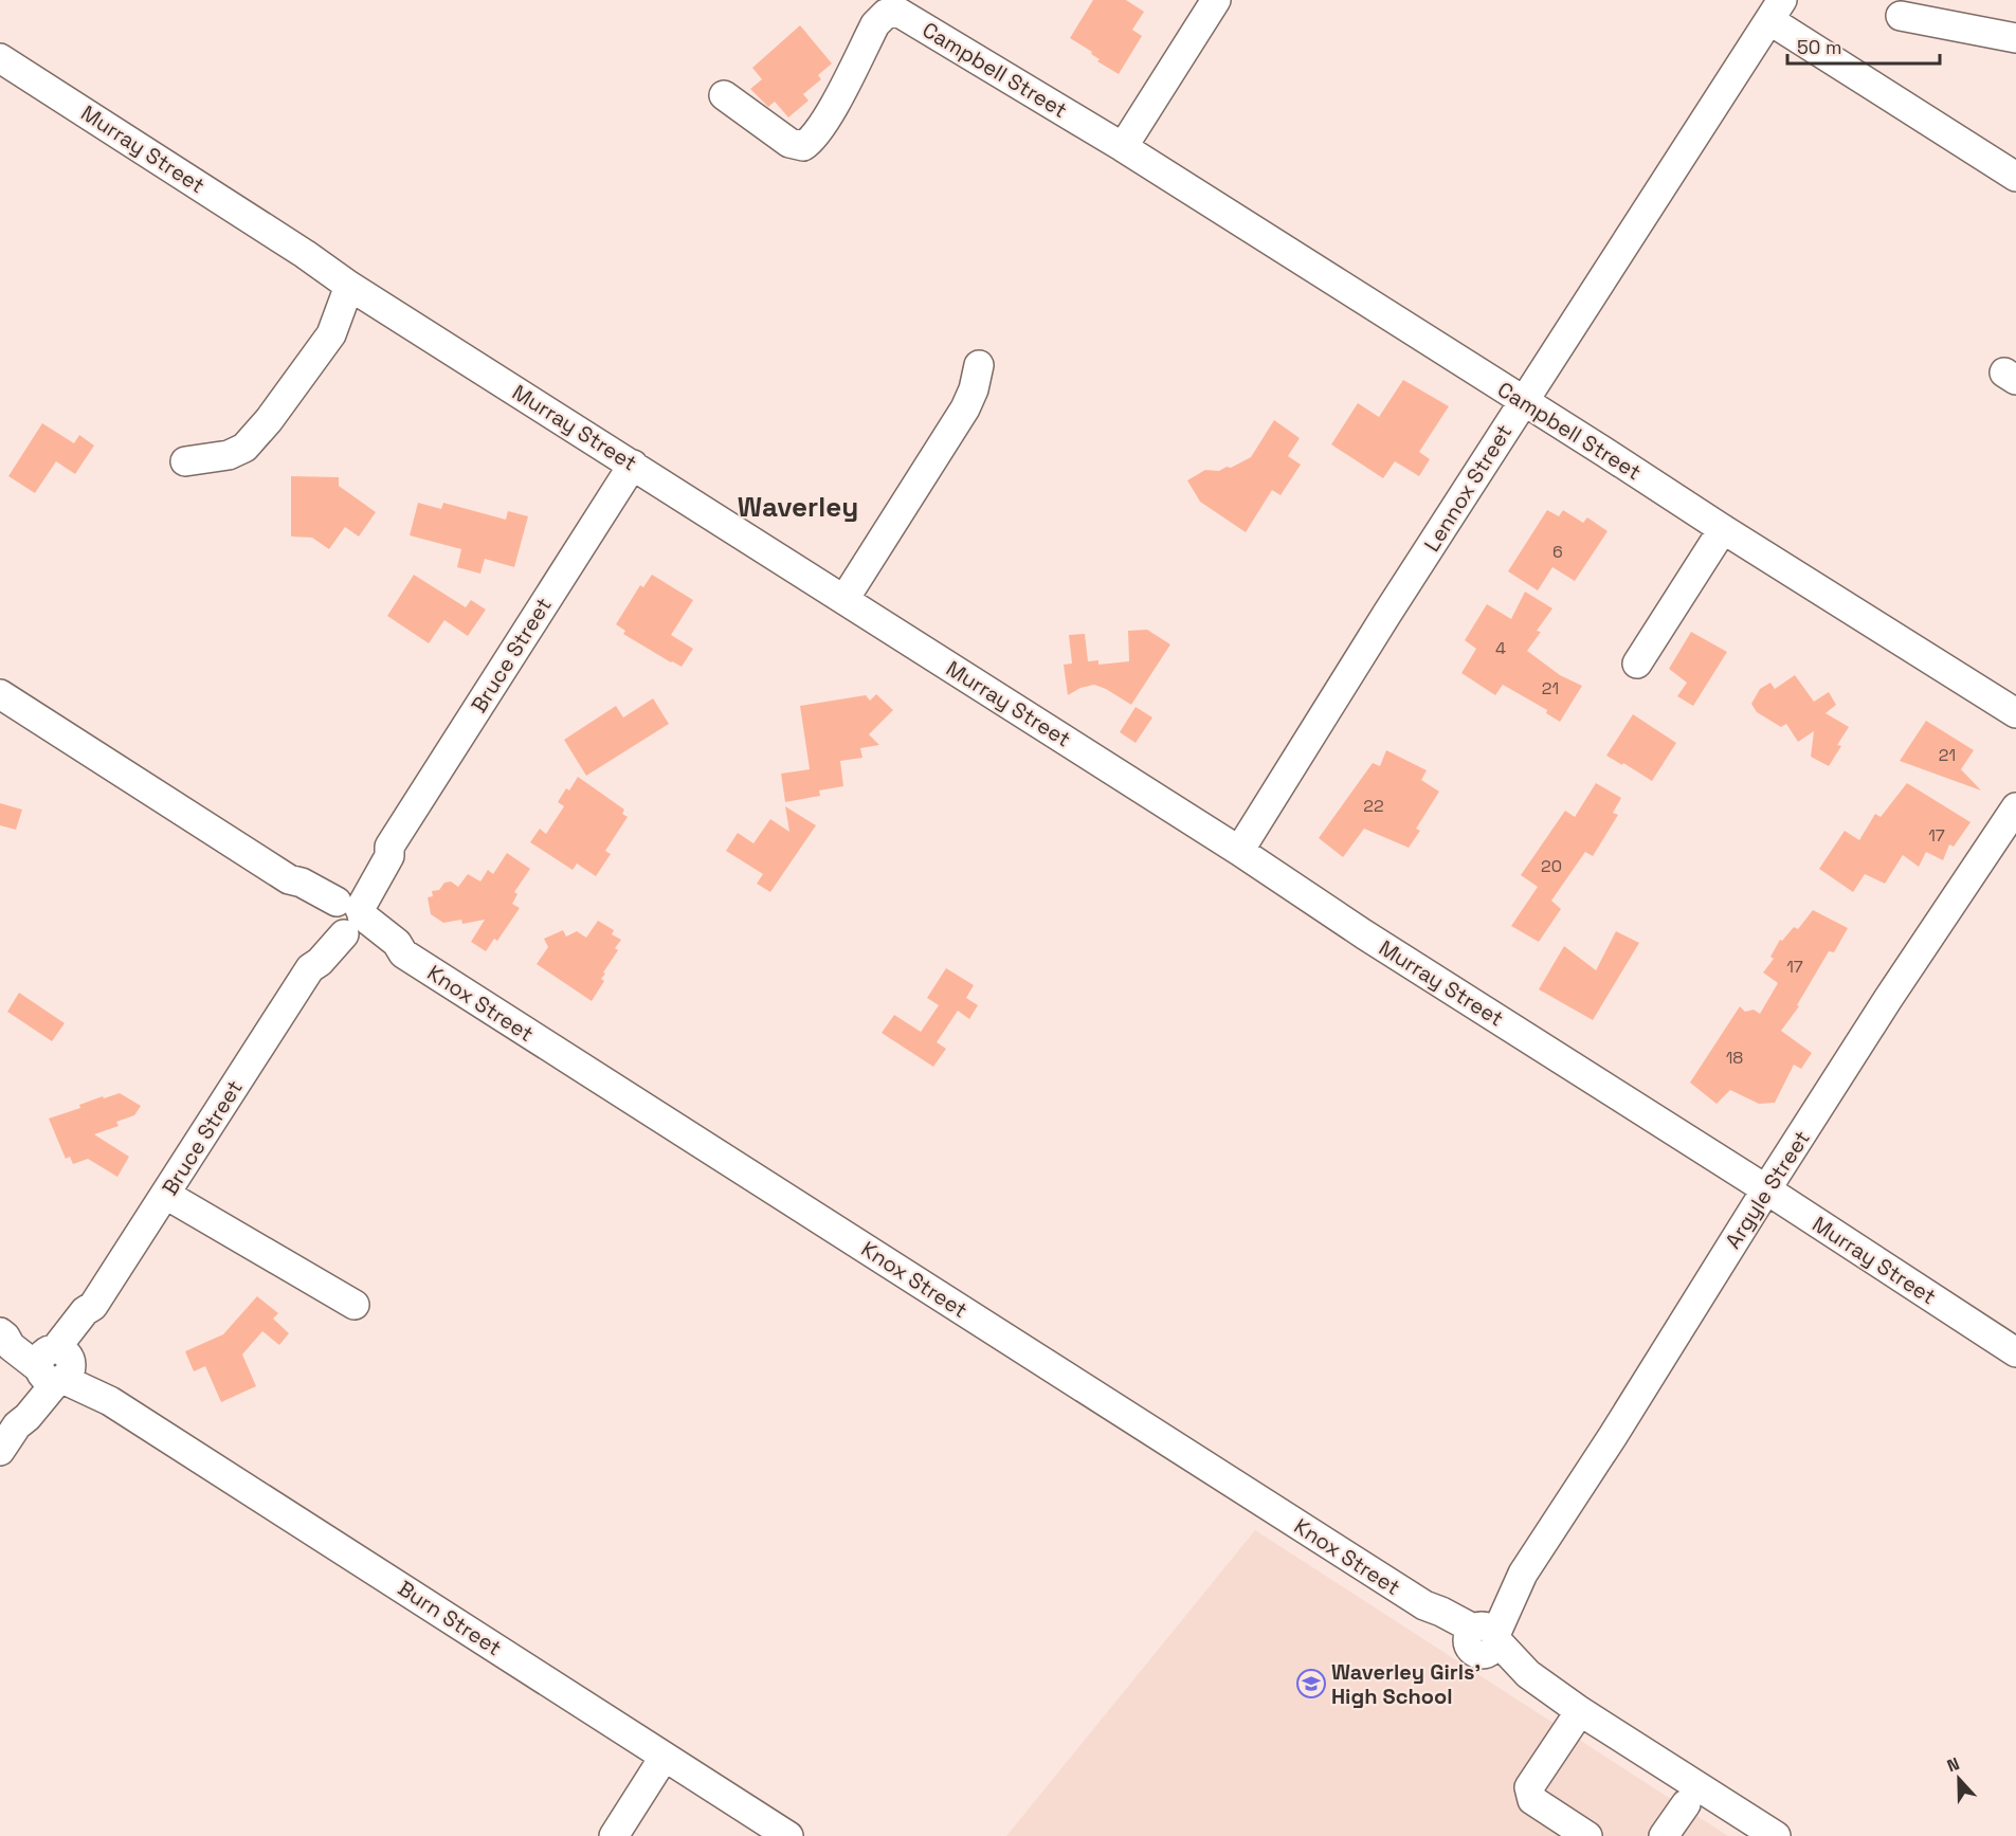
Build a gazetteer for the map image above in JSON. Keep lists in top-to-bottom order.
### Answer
{
  "streets": {
    "street": [
      "Campbell Street",
      "Murray Street",
      "Lennox Street",
      "Bruce Street",
      "Knox Street",
      "Argyle Street",
      "Burn Street"
    ]
  },
  "crossings": [
    ["Campbell Street", "Lennox Street"],
    ["Murray Street", "Lennox Street"],
    ["Murray Street", "Bruce Street"],
    ["Murray Street", "Argyle Street"],
    ["Bruce Street", "Knox Street"],
    ["Bruce Street", "Burn Street"],
    ["Knox Street", "Argyle Street"]
  ],
  "districts": ["Waverley"],
  "places": {
    "school or university": ["Waverley Girls' High School"]
  },
  "house_numbers": [
    "6",
    "4",
    "21",
    "21",
    "22",
    "17",
    "20",
    "17",
    "18"
  ],
  "scale_bar": "50 m",
  "north": "top"
}
